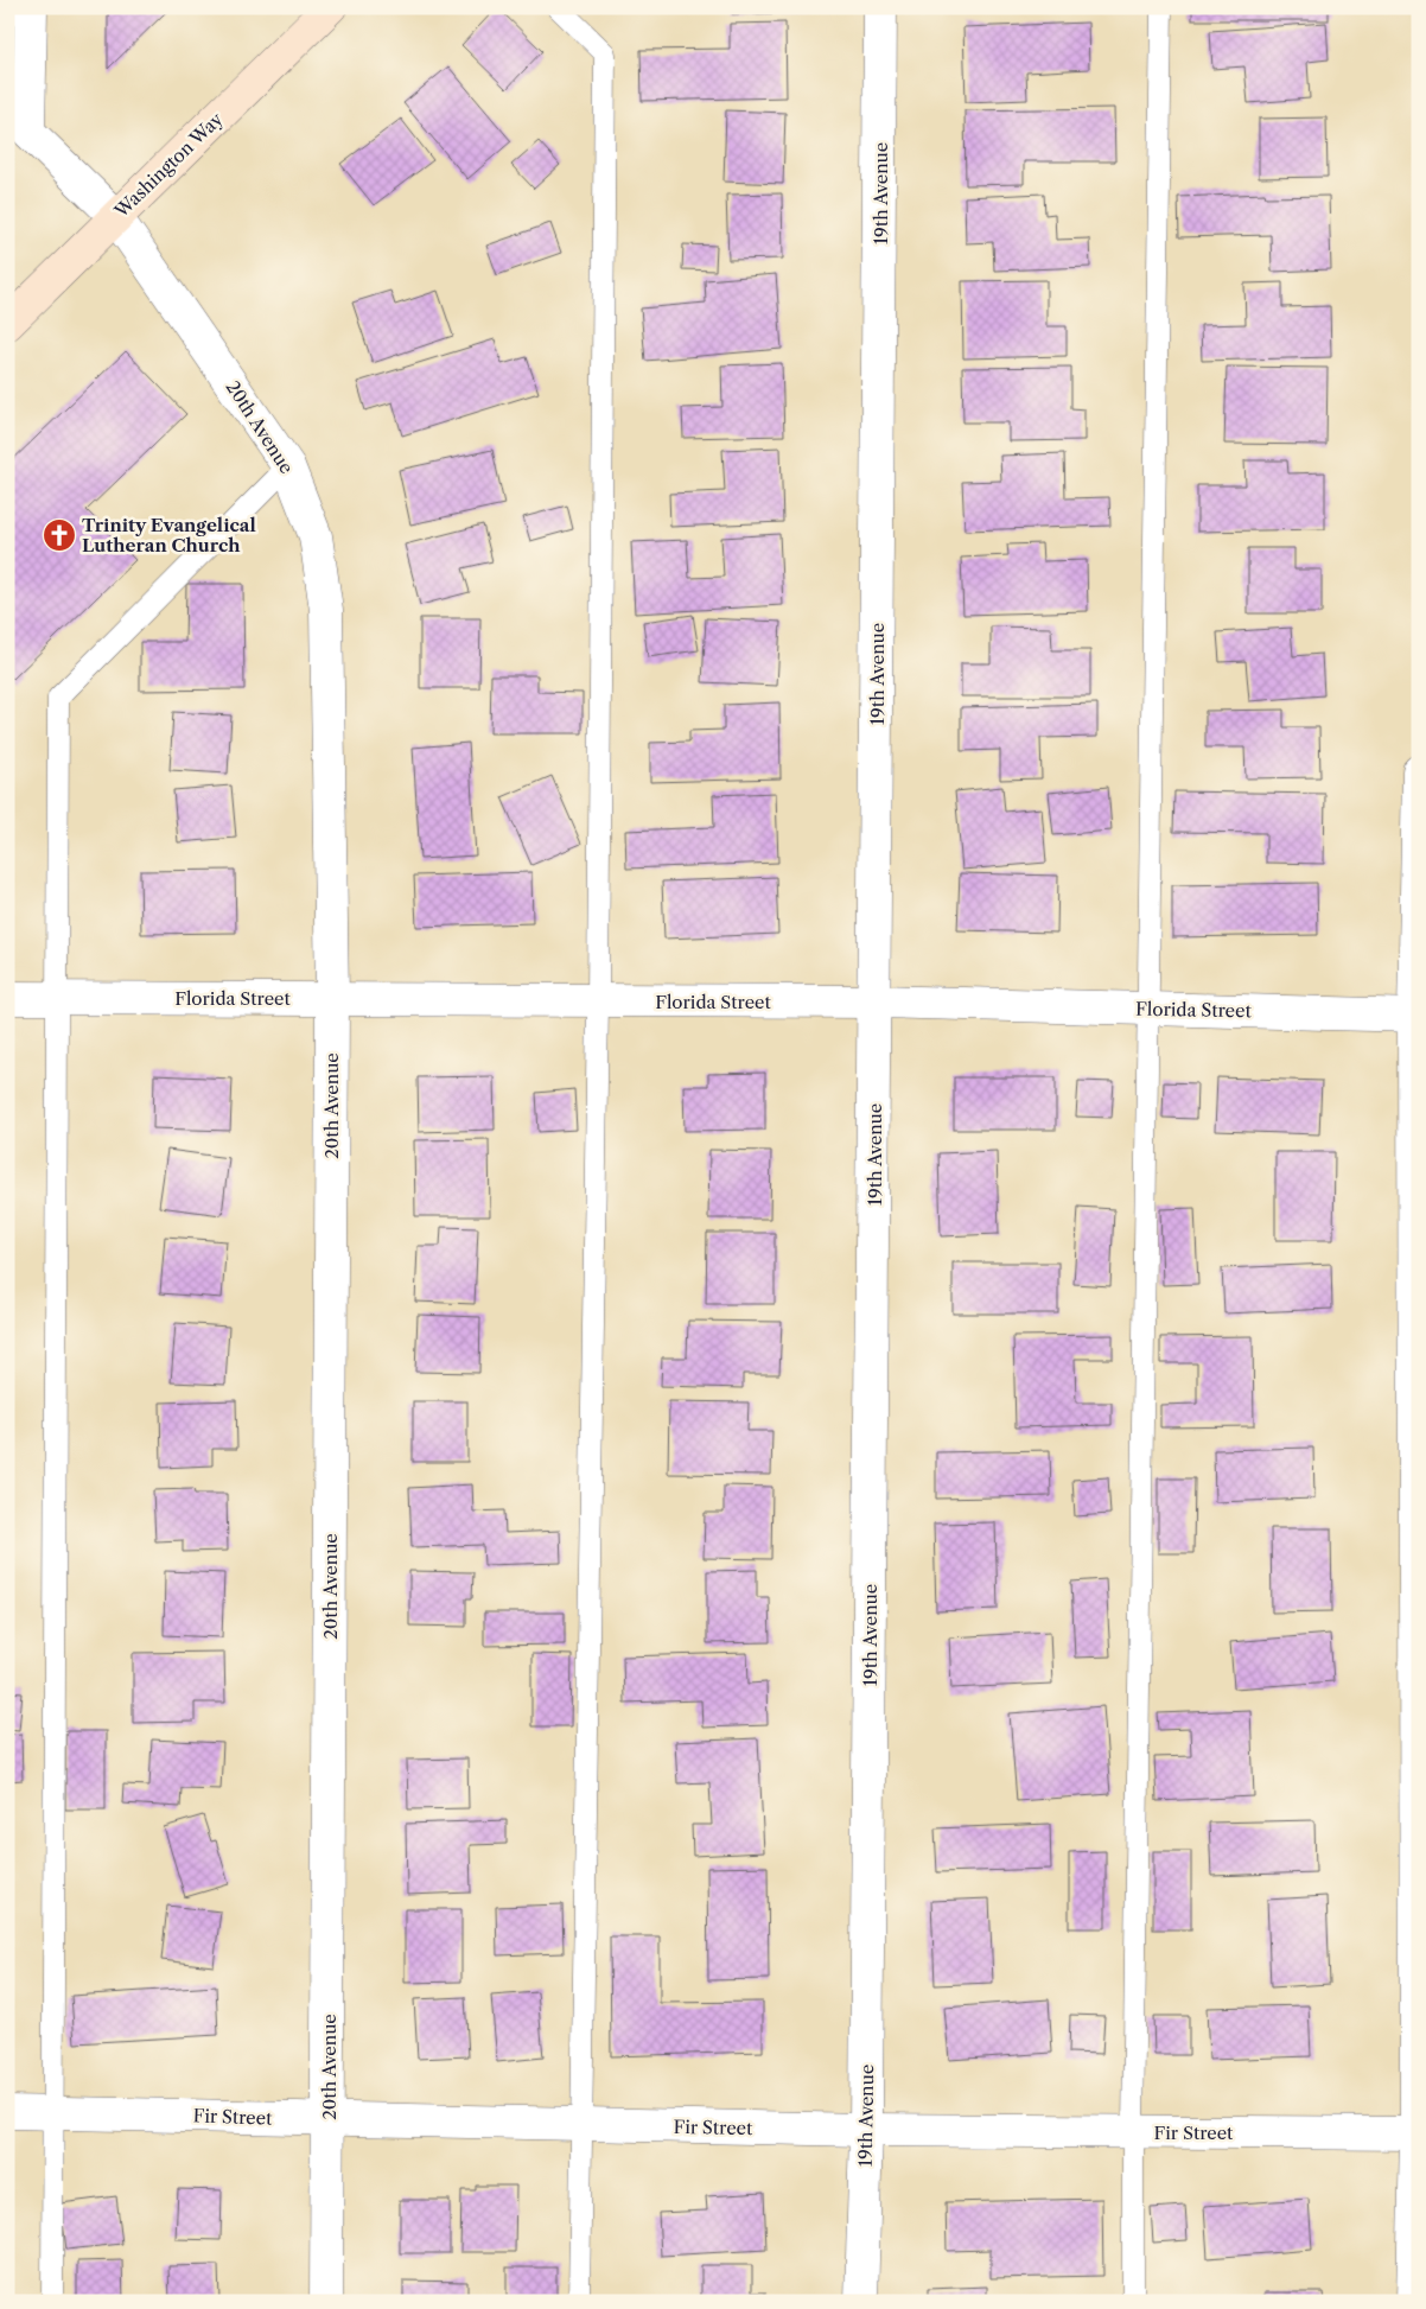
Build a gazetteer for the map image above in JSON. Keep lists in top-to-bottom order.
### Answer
{
  "streets": {
    "main road": ["Washington Way"],
    "street": [
      "19th Avenue",
      "20th Avenue",
      "Florida Street",
      "Fir Street"
    ]
  },
  "crossings": [
    ["Washington Way", "20th Avenue"],
    ["19th Avenue", "Florida Street"],
    ["19th Avenue", "Fir Street"],
    ["20th Avenue", "Florida Street"],
    ["20th Avenue", "Fir Street"]
  ],
  "places": {
    "church": ["Trinity Evangelical Lutheran Church"]
  }
}
